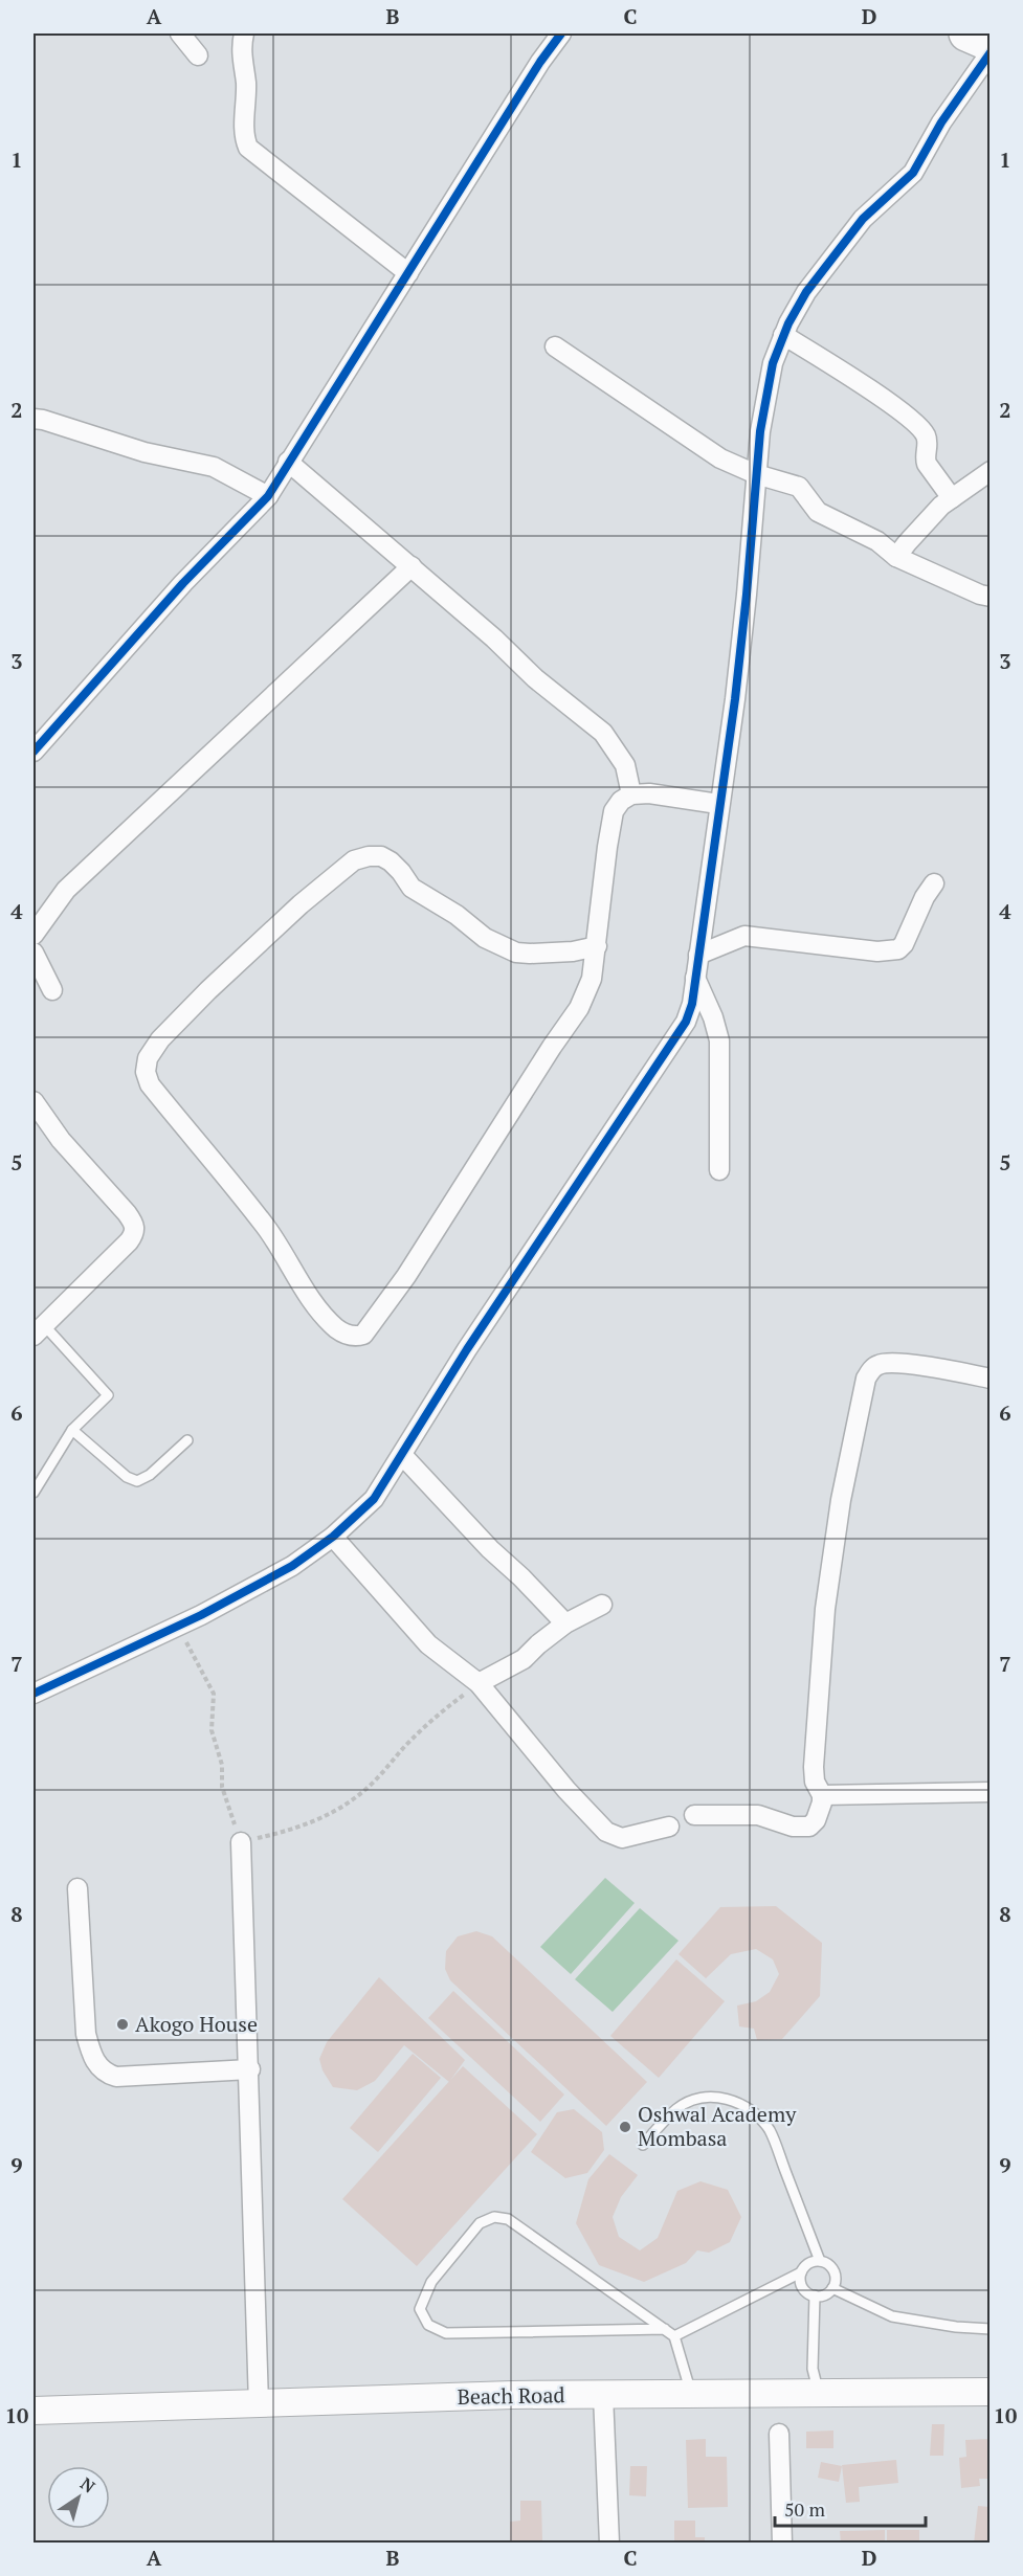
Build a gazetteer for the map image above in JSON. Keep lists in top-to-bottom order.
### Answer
{
  "streets": {
    "main road": ["Beach Road"]
  },
  "places": ["Akogo House", "Oshwal Academy Mombasa"],
  "scale_bar": "50 m",
  "north": "top right",
  "grid": {
    "columns": [
      "A",
      "B",
      "C",
      "D"
    ],
    "rows": [
      "1",
      "2",
      "3",
      "4",
      "5",
      "6",
      "7",
      "8",
      "9",
      "10"
    ]
  }
}
